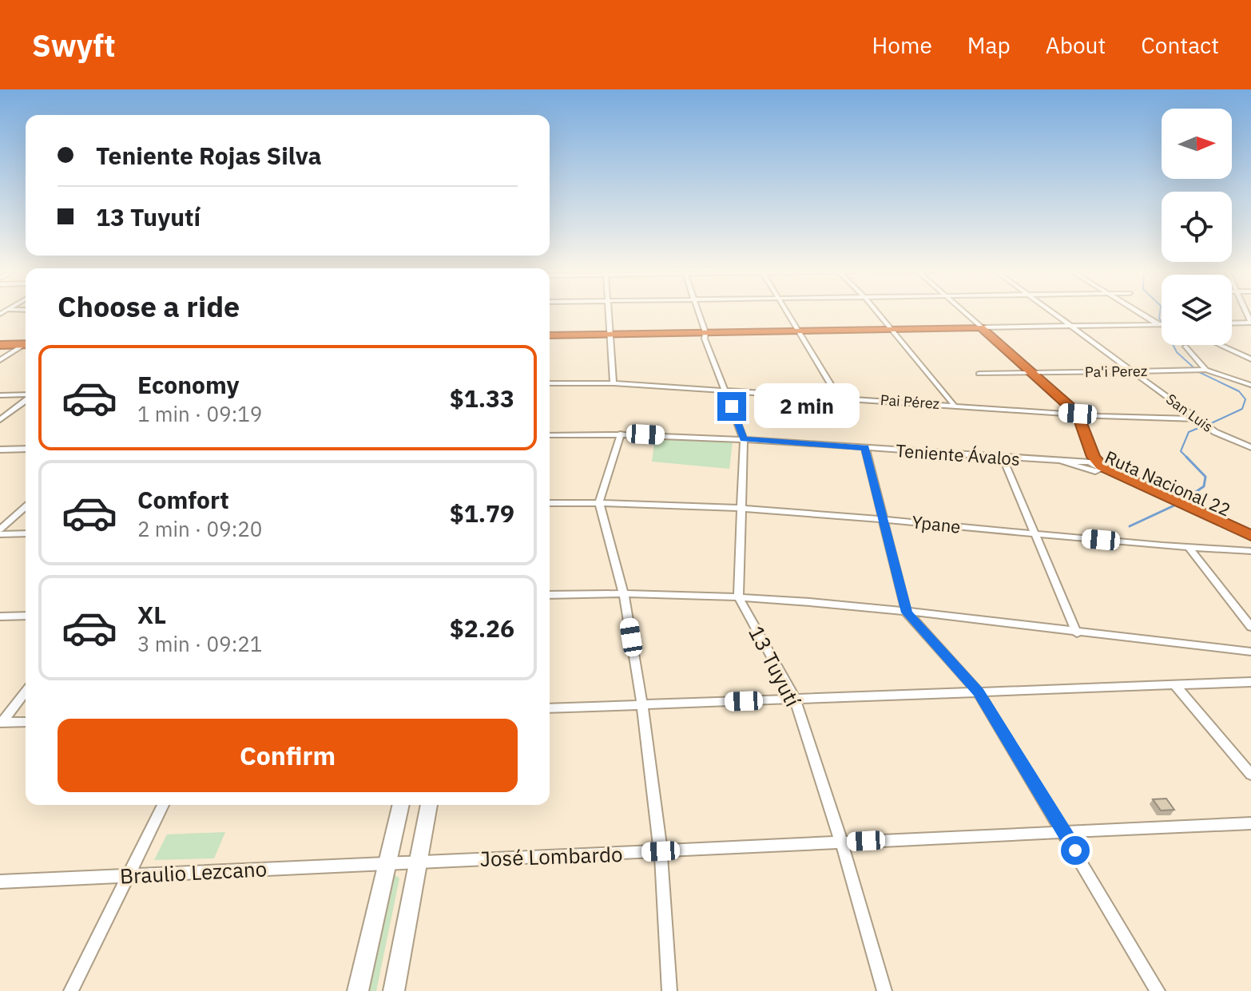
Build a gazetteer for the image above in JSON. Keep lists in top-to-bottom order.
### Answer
{
  "streets": {
    "highway": ["Ruta Nacional 22"],
    "street": [
      "Pa'i Perez",
      "Pai Pérez",
      "San Luis",
      "Teniente Ávalos",
      "Ypane",
      "13 Tuyutí",
      "José Lombardo",
      "Braulio Lezcano"
    ]
  },
  "crossings": [
    ["Pa'i Perez", "San Luis"],
    ["Pa'i Perez", "Ruta Nacional 22"],
    ["Pai Pérez", "San Luis"],
    ["Pai Pérez", "Ruta Nacional 22"],
    ["Teniente Ávalos", "Ruta Nacional 22"],
    ["13 Tuyutí", "José Lombardo"],
    ["José Lombardo", "Braulio Lezcano"]
  ],
  "north": "right",
  "page": {
    "header": "Swyft",
    "nav": [
      "Home",
      "Map",
      "About",
      "Contact"
    ],
    "banner": ["Teniente Rojas Silva", "13 Tuyutí"],
    "heading": "Choose a ride",
    "list": [
      {
        "name": "Economy",
        "note": "1 min · 09:19",
        "value": "$1.33"
      },
      {
        "name": "Comfort",
        "note": "2 min · 09:20",
        "value": "$1.79"
      },
      {
        "name": "XL",
        "note": "3 min · 09:21",
        "value": "$2.26"
      }
    ],
    "bubble": "2 min",
    "buttons": "Confirm"
  }
}
